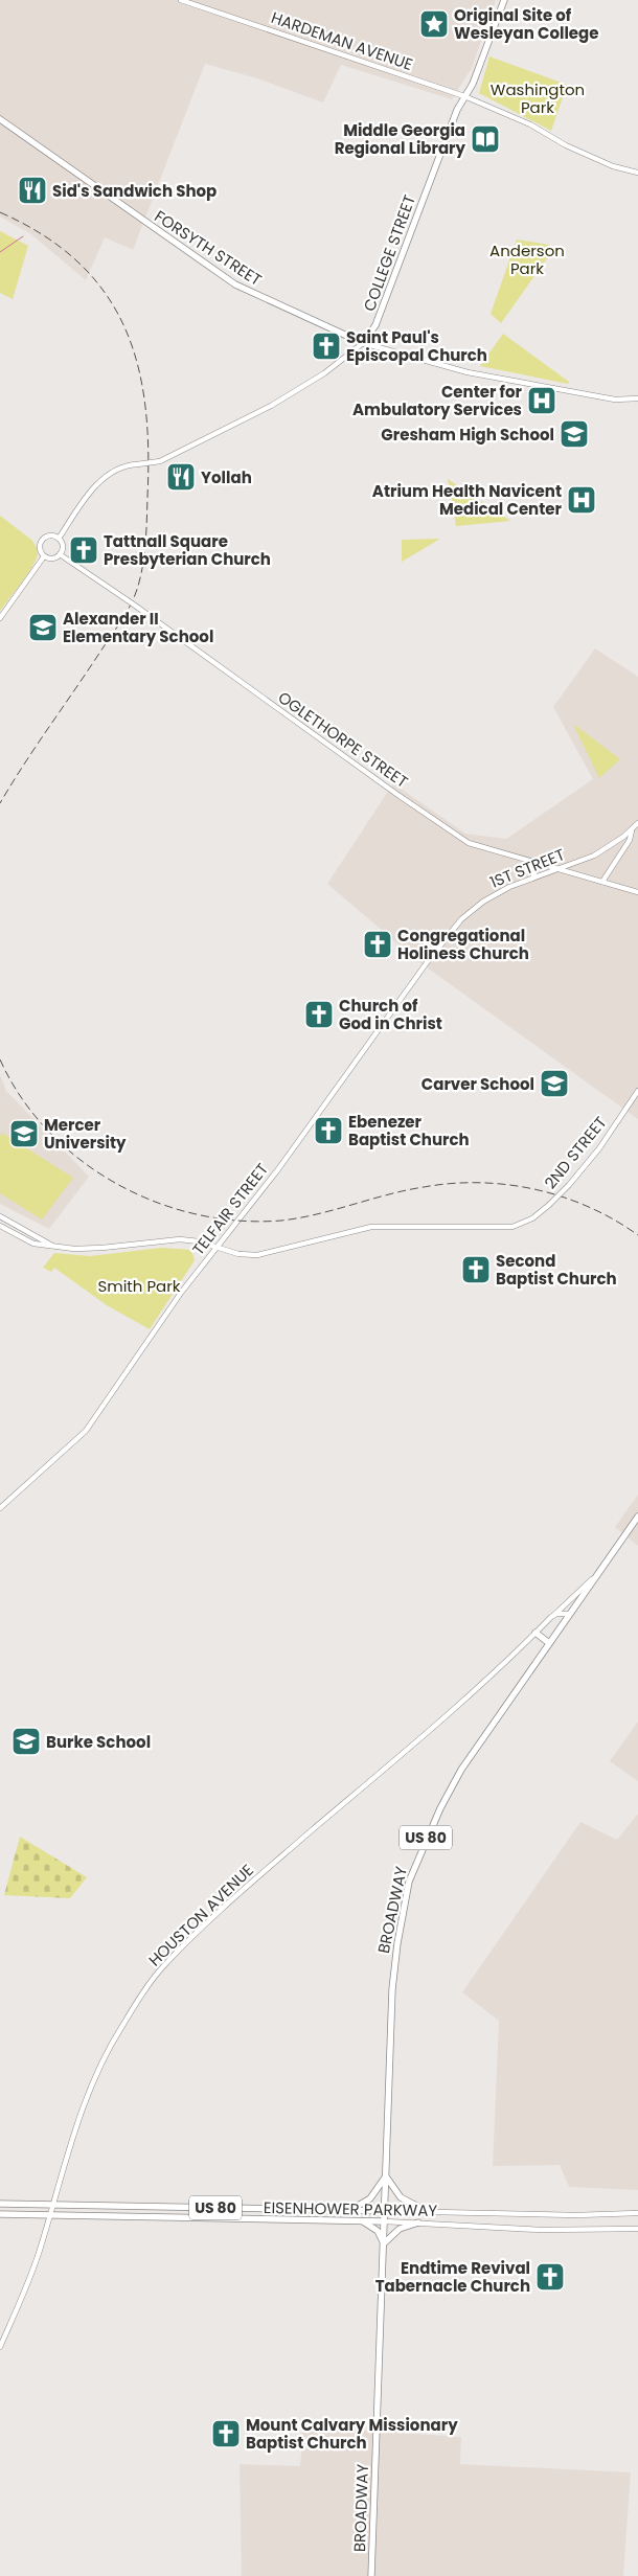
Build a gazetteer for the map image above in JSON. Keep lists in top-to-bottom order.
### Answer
{
  "streets": {
    "main road": [
      "FORSYTH STREET",
      "COLLEGE STREET",
      "US 80",
      "BROADWAY",
      "EISENHOWER PARKWAY"
    ],
    "street": [
      "HARDEMAN AVENUE",
      "OGLETHORPE STREET",
      "1ST STREET",
      "2ND STREET",
      "TELFAIR STREET",
      "HOUSTON AVENUE"
    ]
  },
  "crossings": [
    ["HARDEMAN AVENUE", "COLLEGE STREET"],
    ["FORSYTH STREET", "COLLEGE STREET"],
    ["COLLEGE STREET", "OGLETHORPE STREET"],
    ["OGLETHORPE STREET", "1ST STREET"],
    ["1ST STREET", "TELFAIR STREET"],
    ["2ND STREET", "TELFAIR STREET"],
    ["US 80", "BROADWAY"],
    ["US 80", "HOUSTON AVENUE"],
    ["US 80", "EISENHOWER PARKWAY"],
    ["BROADWAY", "EISENHOWER PARKWAY"],
    ["HOUSTON AVENUE", "EISENHOWER PARKWAY"]
  ],
  "parks": ["Washington Park", "Anderson Park", "Smith Park"],
  "places": {
    "place": ["Original Site of Wesleyan College"],
    "library": ["Middle Georgia Regional Library"],
    "restaurant": ["Sid's Sandwich Shop", "Yollah"],
    "church": [
      "Saint Paul's Episcopal Church",
      "Tattnall Square Presbyterian Church",
      "Congregational Holiness Church",
      "Church of God in Christ",
      "Ebenezer Baptist Church",
      "Second Baptist Church",
      "Endtime Revival Tabernacle Church",
      "Mount Calvary Missionary Baptist Church"
    ],
    "hospital": ["Center for Ambulatory Services", "Atrium Health Navicent Medical Center"],
    "school or university": [
      "Gresham High School",
      "Alexander II Elementary School",
      "Carver School",
      "Mercer University",
      "Burke School"
    ]
  }
}
